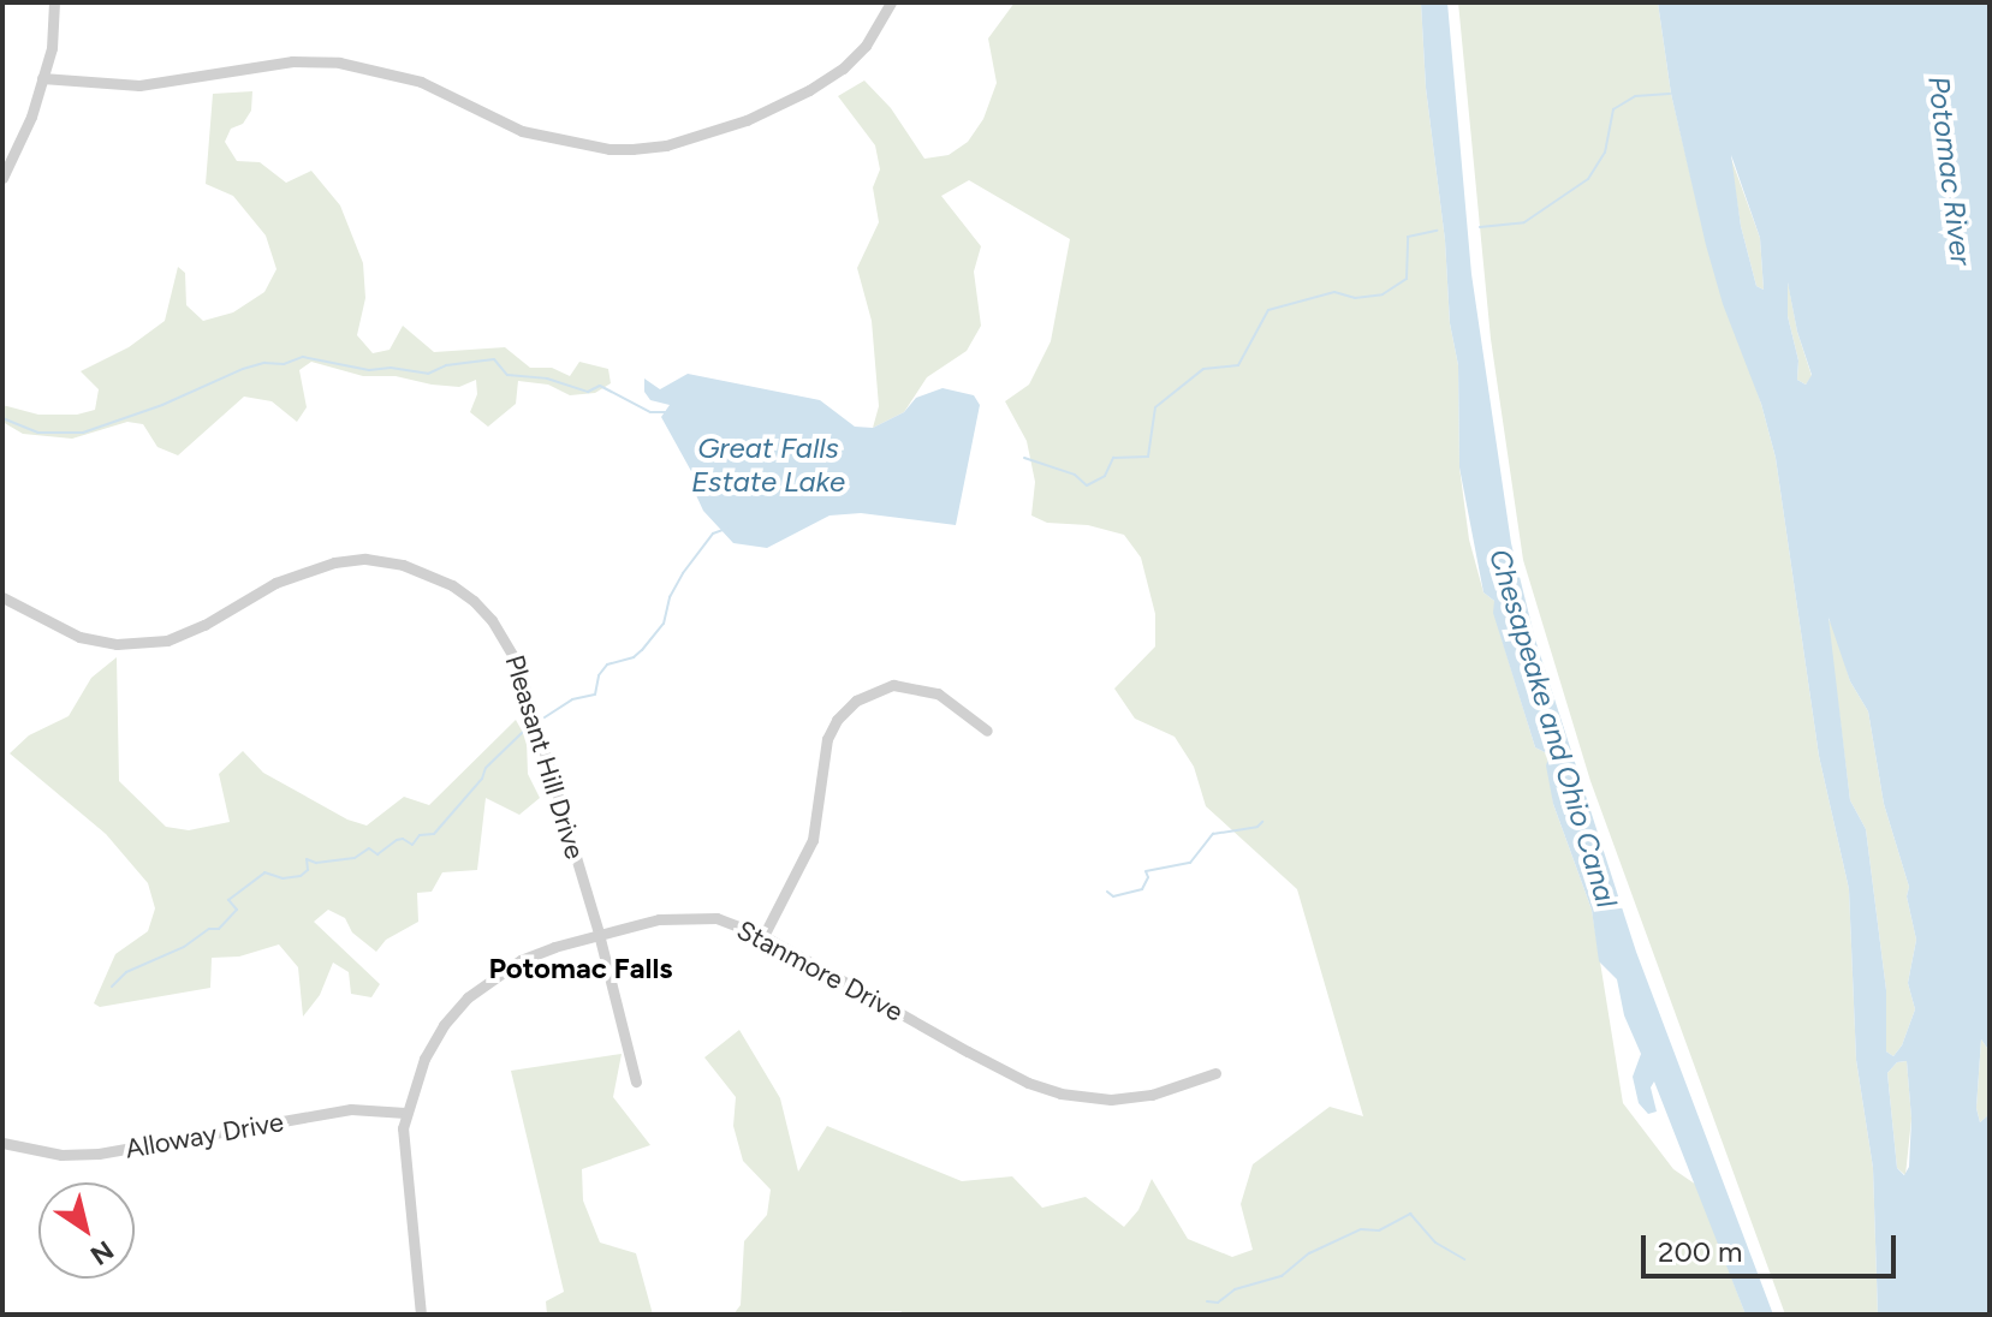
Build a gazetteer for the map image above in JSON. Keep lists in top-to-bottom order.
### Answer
{
  "streets": {
    "street": ["Pleasant Hill Drive", "Stanmore Drive", "Alloway Drive"]
  },
  "crossings": [
    ["Pleasant Hill Drive", "Stanmore Drive"],
    ["Stanmore Drive", "Alloway Drive"]
  ],
  "districts": ["Potomac Falls"],
  "water": ["Potomac River", "Great Falls Estate Lake", "Chesapeake and Ohio Canal"],
  "scale_bar": "200 m",
  "north": "bottom right"
}
